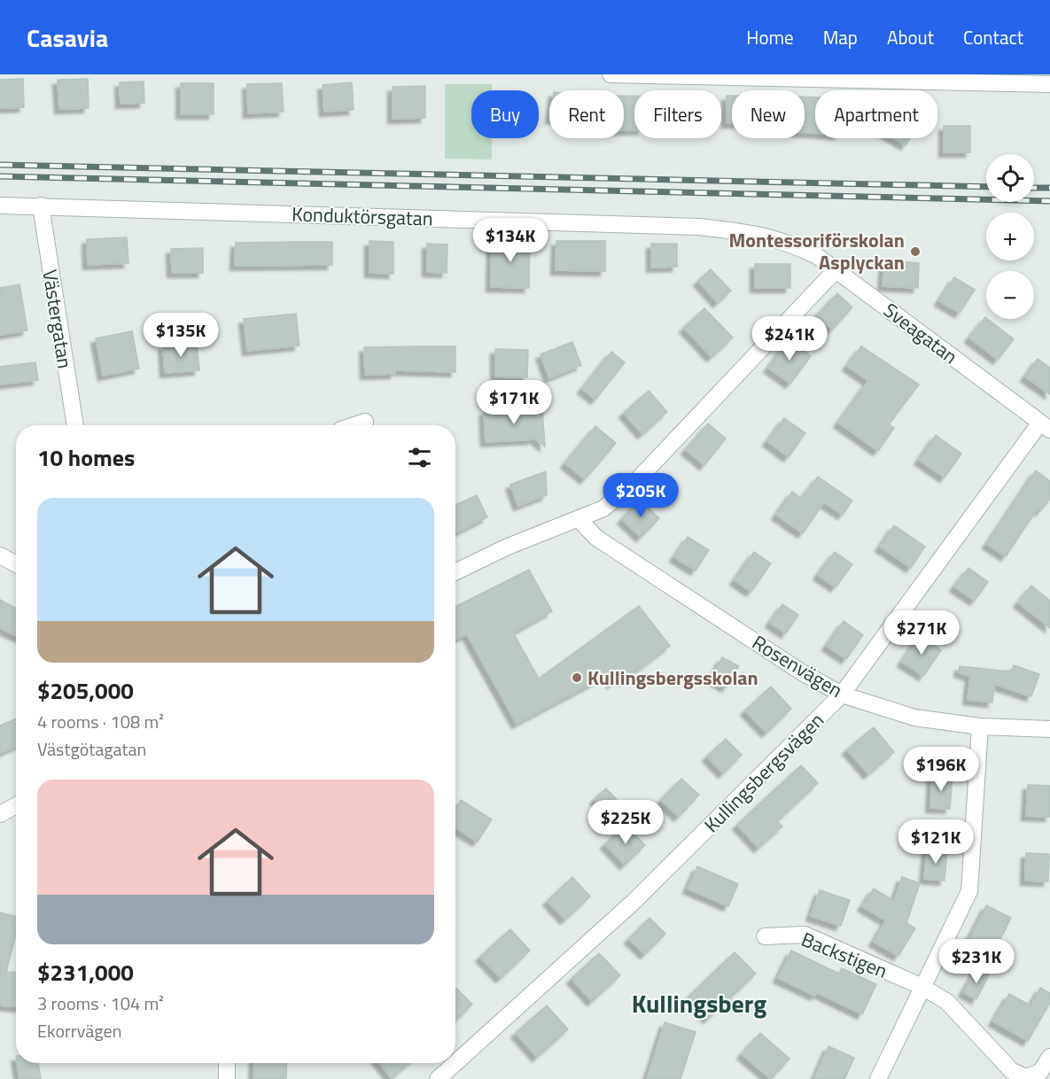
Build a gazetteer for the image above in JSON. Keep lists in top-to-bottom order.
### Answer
{
  "streets": {
    "street": [
      "Konduktörsgatan",
      "Västergatan",
      "Sveagatan",
      "Rosenvägen",
      "Kullingsbergsvägen",
      "Backstigen"
    ]
  },
  "crossings": [
    ["Konduktörsgatan", "Västergatan"],
    ["Konduktörsgatan", "Sveagatan"],
    ["Sveagatan", "Kullingsbergsvägen"],
    ["Rosenvägen", "Kullingsbergsvägen"]
  ],
  "districts": ["Kullingsberg"],
  "places": ["Montessoriförskolan Asplyckan", "Kullingsbergsskolan"],
  "page": {
    "header": "Casavia",
    "nav": [
      "Home",
      "Map",
      "About",
      "Contact"
    ],
    "chip": [
      "Buy",
      "Rent",
      "Filters",
      "New",
      "Apartment"
    ],
    "map_buttons": ["+", "−"],
    "price": [
      "$134K",
      "$135K",
      "$241K",
      "$171K",
      "$205K",
      "$271K",
      "$196K",
      "$225K",
      "$121K",
      "$231K"
    ],
    "heading": "10 homes",
    "list": [
      {
        "name": "$205,000",
        "note": "4 rooms · 108 m² · Västgötagatan"
      },
      {
        "name": "$231,000",
        "note": "3 rooms · 104 m² · Ekorrvägen"
      }
    ]
  }
}
